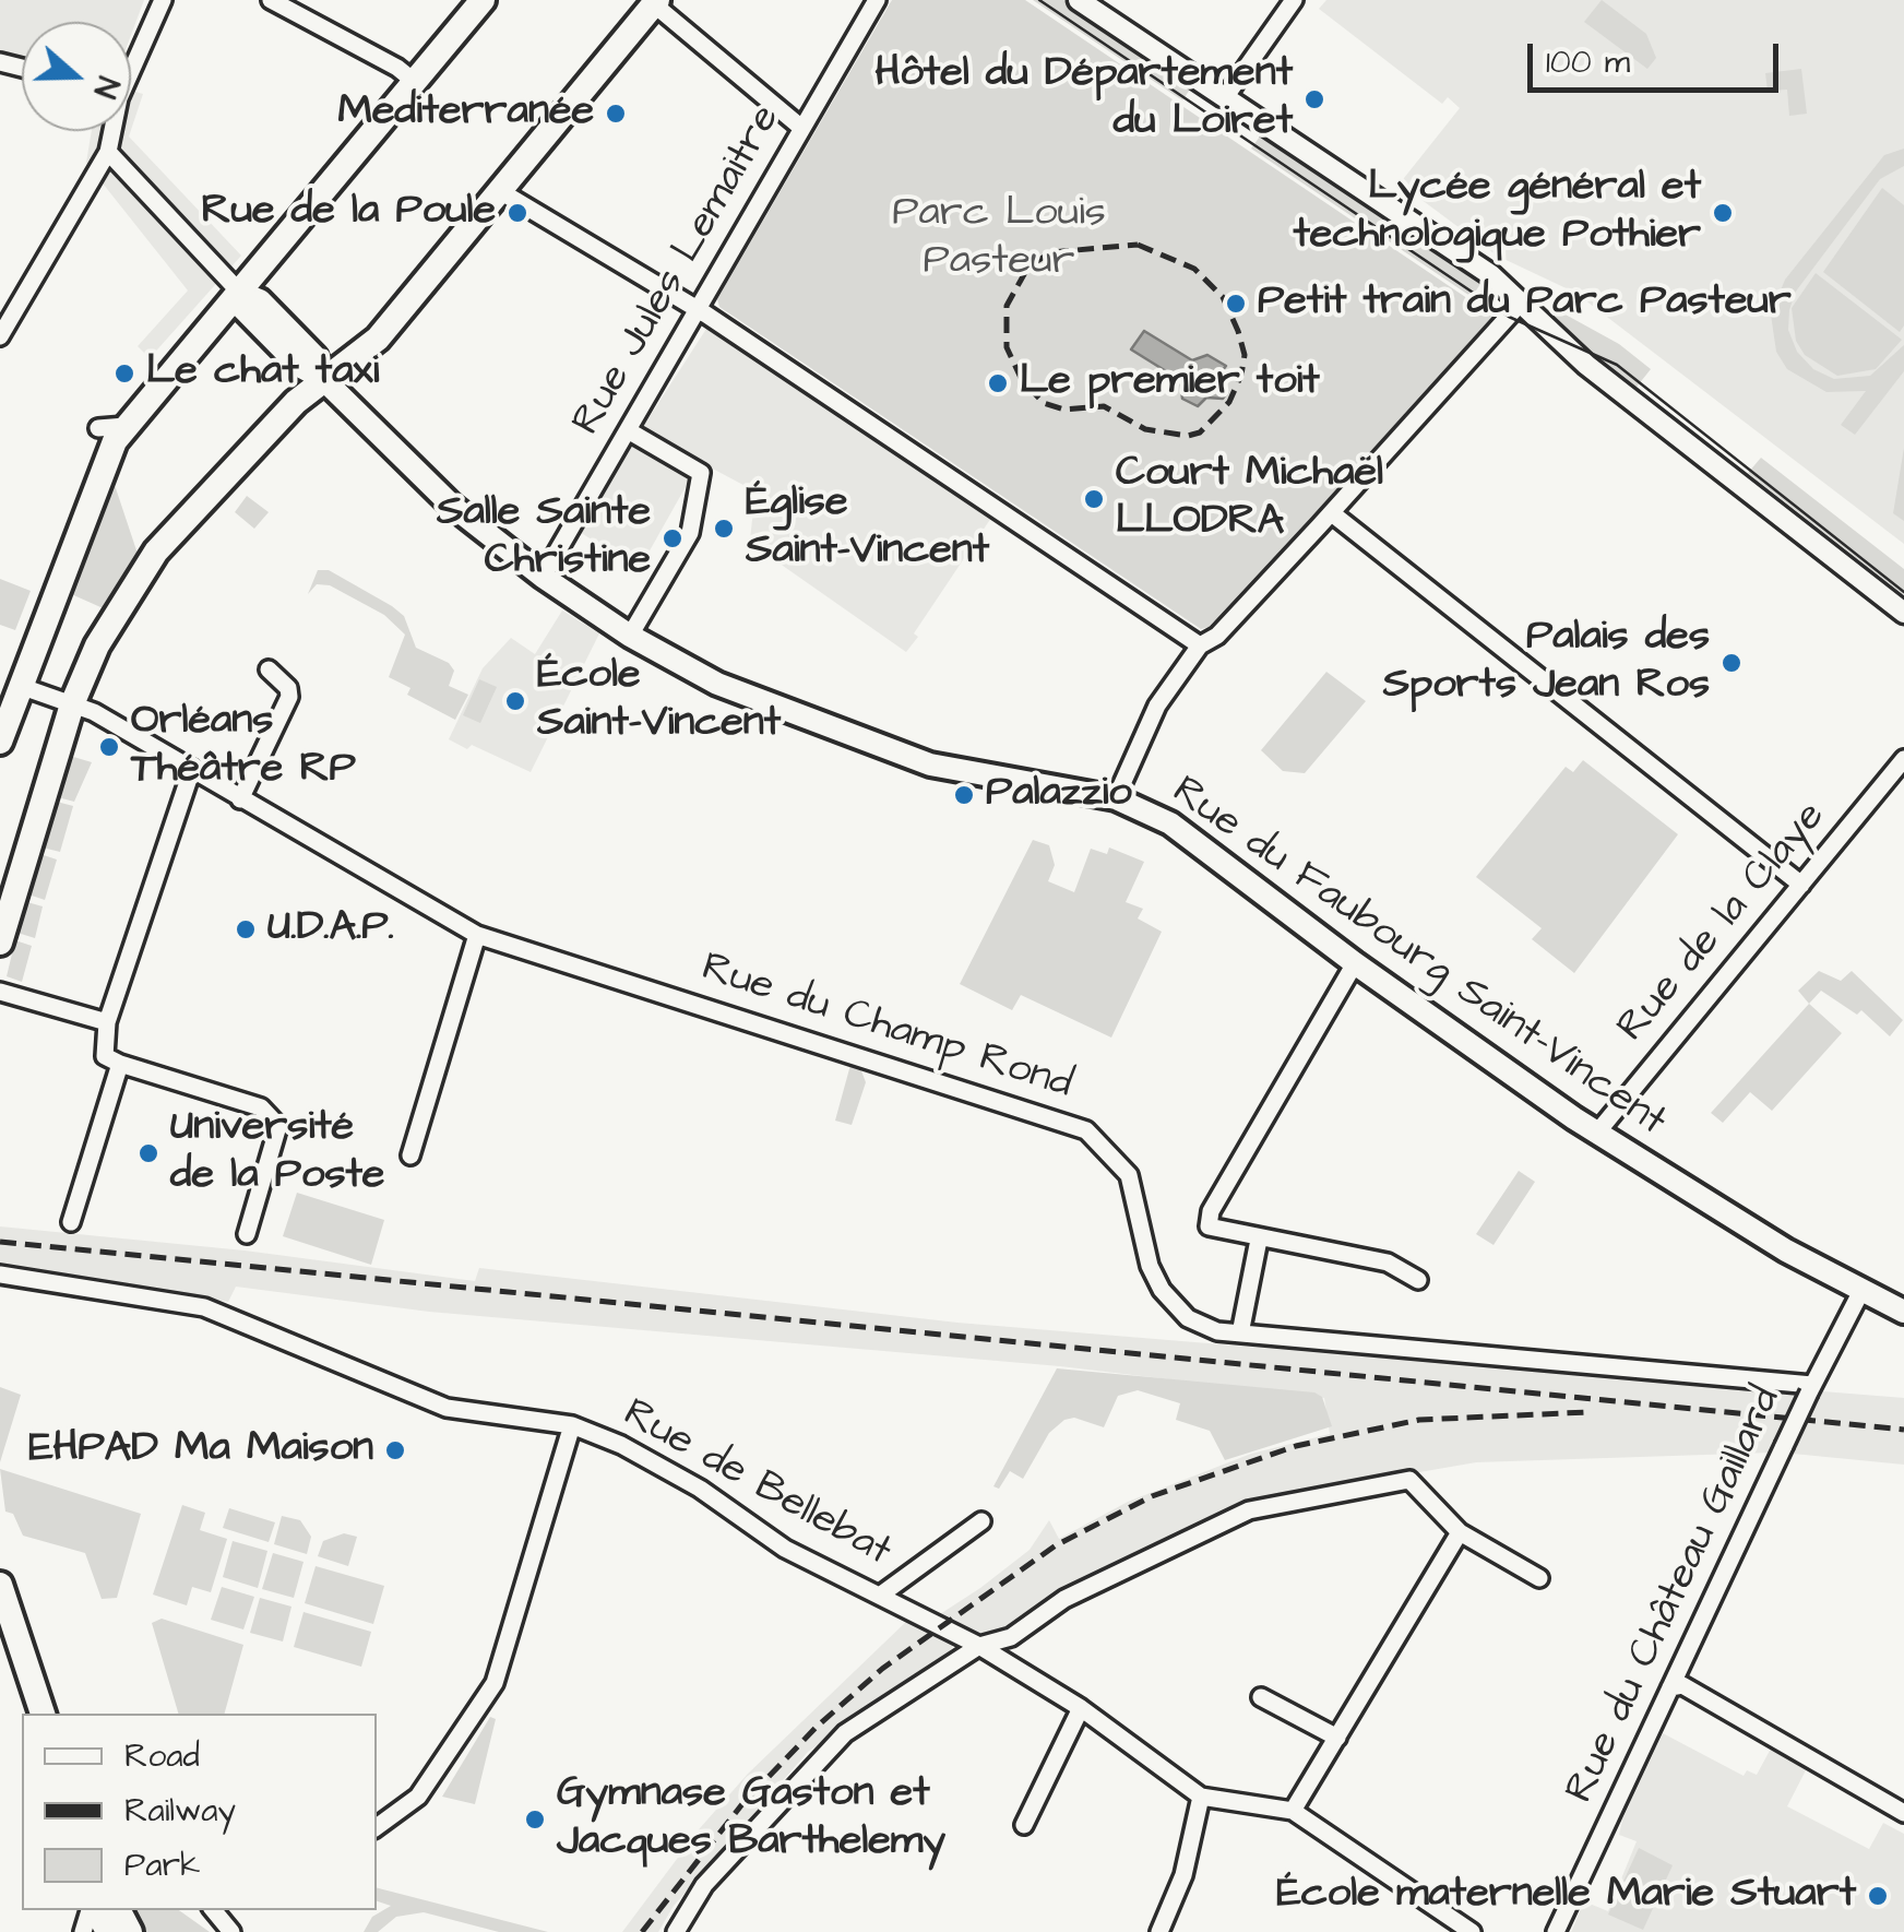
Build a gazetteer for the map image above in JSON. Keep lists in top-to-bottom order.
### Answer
{
  "streets": {
    "main road": ["Rue du Faubourg Saint-Vincent"],
    "street": [
      "Rue Jules Lemaitre",
      "Rue de la Claye",
      "Rue du Champ Rond",
      "Rue de Bellebat",
      "Rue du Château Gaillard"
    ]
  },
  "crossings": [
    ["Rue Jules Lemaitre", "Rue du Faubourg Saint-Vincent"],
    ["Rue de la Claye", "Rue du Faubourg Saint-Vincent"],
    ["Rue du Faubourg Saint-Vincent", "Rue du Château Gaillard"],
    ["Rue du Champ Rond", "Rue du Château Gaillard"]
  ],
  "parks": ["Parc Louis Pasteur"],
  "places": [
    "Hôtel du Département du Loiret",
    "Mediterranée",
    "Rue de la Poule",
    "Lycée général et technologique Pothier",
    "Petit train du Parc Pasteur",
    "Le chat taxi",
    "Le premier toit",
    "Court Michaël LLODRA",
    "Église Saint-Vincent",
    "Salle Sainte Christine",
    "Palais des Sports Jean Ros",
    "École Saint-Vincent",
    "Orléans Théâtre RP",
    "Palazzio",
    "U.D.A.P.",
    "Université de la Poste",
    "EHPAD Ma Maison",
    "Gymnase Gaston et Jacques Barthelemy",
    "École maternelle Marie Stuart"
  ],
  "legend": ["Road", "Railway", "Park"],
  "scale_bar": "100 m",
  "north": "right"
}
